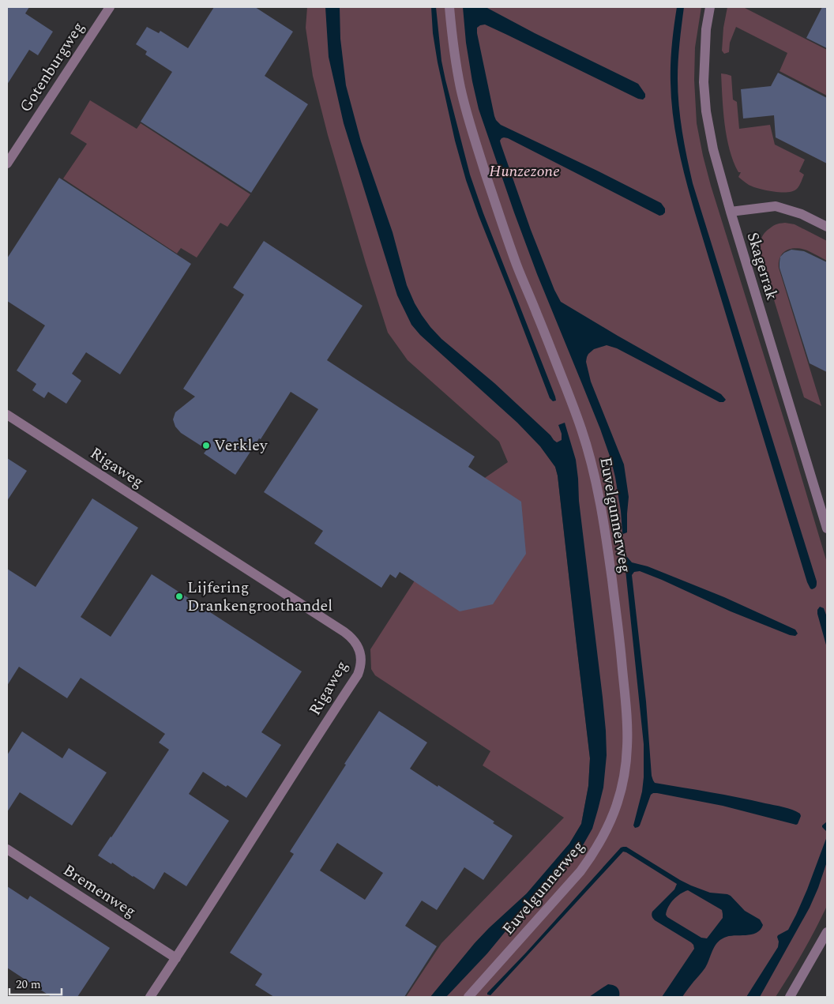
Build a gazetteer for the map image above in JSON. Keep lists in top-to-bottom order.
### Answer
{
  "streets": {
    "street": [
      "Gotenburgweg",
      "Skagerrak",
      "Rigaweg",
      "Euvelgunnerweg",
      "Bremenweg"
    ]
  },
  "crossings": [
    ["Rigaweg", "Bremenweg"]
  ],
  "parks": ["Hunzezone"],
  "places": ["Verkley", "Lijfering Drankengroothandel"],
  "scale_bar": "20 m"
}
